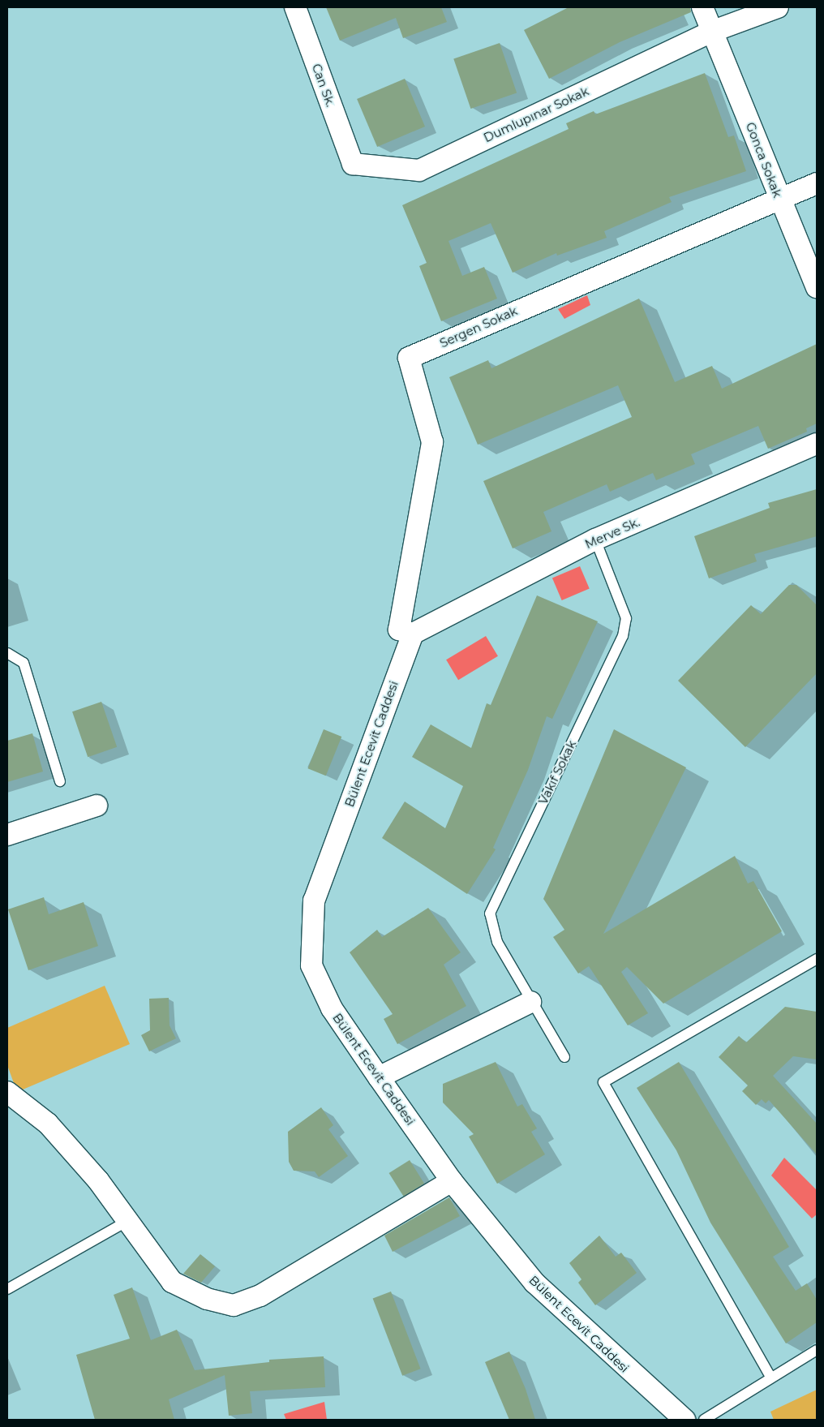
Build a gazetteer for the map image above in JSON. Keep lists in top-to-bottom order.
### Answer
{
  "streets": {
    "street": [
      "Can Sk.",
      "Dumlupınar Sokak",
      "Gonca Sokak",
      "Sergen Sokak",
      "Merve Sk.",
      "Bülent Ecevit Caddesi"
    ],
    "lane": ["Vakıf Sokak"]
  },
  "crossings": [
    ["Can Sk.", "Dumlupınar Sokak"],
    ["Dumlupınar Sokak", "Gonca Sokak"],
    ["Gonca Sokak", "Sergen Sokak"],
    ["Sergen Sokak", "Merve Sk."],
    ["Sergen Sokak", "Bülent Ecevit Caddesi"],
    ["Merve Sk.", "Bülent Ecevit Caddesi"],
    ["Merve Sk.", "Vakıf Sokak"]
  ]
}
